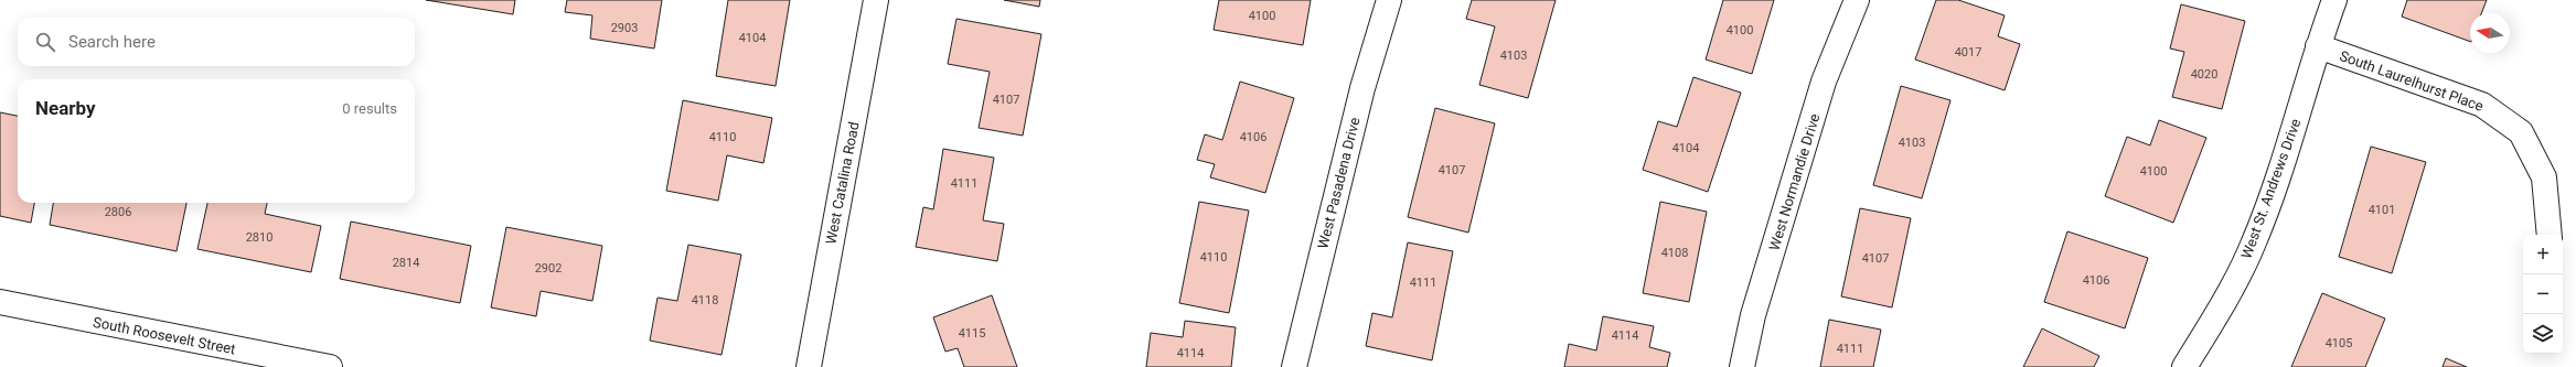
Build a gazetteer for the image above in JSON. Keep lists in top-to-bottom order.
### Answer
{
  "streets": {
    "street": [
      "South Laurelhurst Place",
      "West Normandie Drive",
      "West Catalina Road",
      "West Pasadena Drive",
      "West St. Andrews Drive",
      "South Roosevelt Street"
    ]
  },
  "crossings": [
    ["South Laurelhurst Place", "West St. Andrews Drive"]
  ],
  "house_numbers": [
    "4100",
    "2903",
    "4100",
    "4104",
    "4017",
    "4103",
    "4020",
    "4107",
    "4110",
    "4106",
    "4103",
    "4104",
    "4107",
    "4100",
    "4111",
    "4101",
    "2806",
    "2810",
    "4108",
    "4110",
    "4107",
    "2814",
    "2902",
    "4106",
    "4111",
    "4118",
    "4115",
    "4114",
    "4105",
    "4111",
    "4114"
  ],
  "north": "left",
  "page": {
    "search": "Search here",
    "heading": ["Nearby", "0 results"],
    "map_buttons": ["+", "−"]
  }
}
